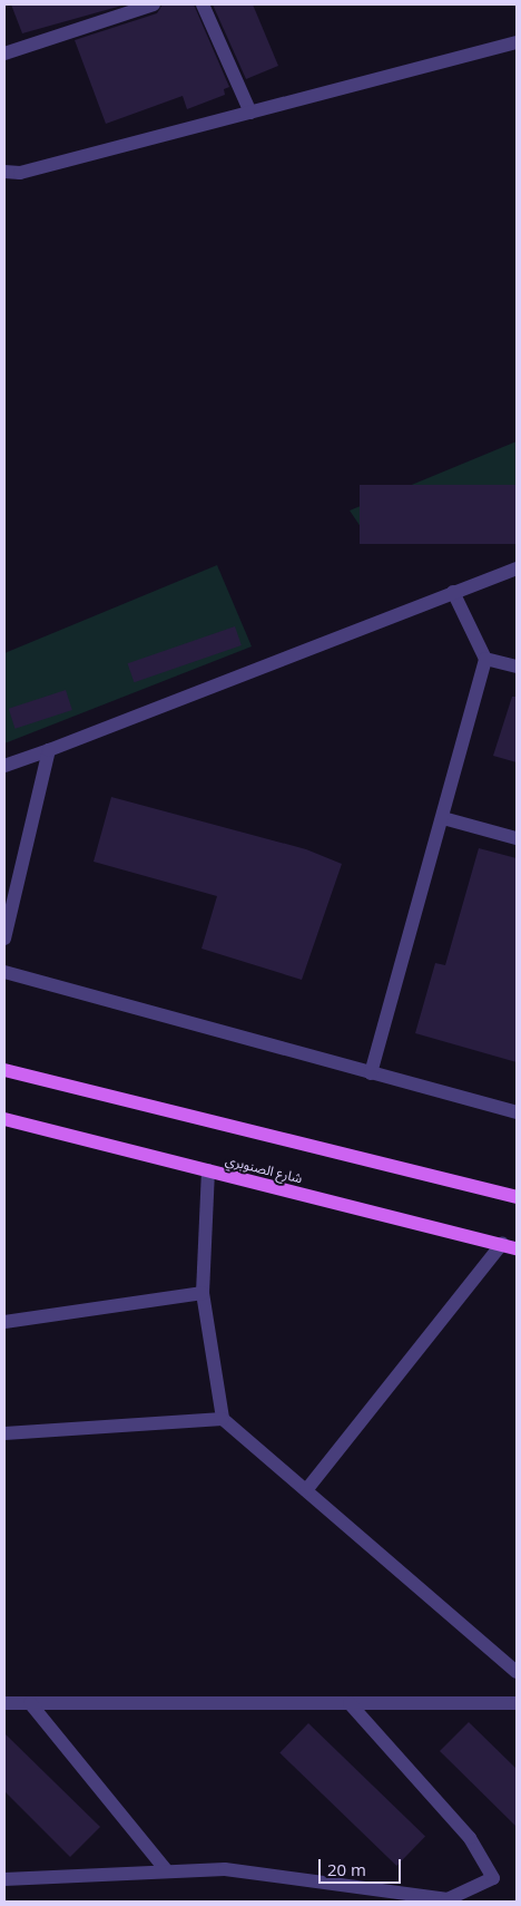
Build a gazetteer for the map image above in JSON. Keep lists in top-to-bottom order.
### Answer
{
  "streets": {
    "main road": ["شارع الصنوبري"]
  },
  "scale_bar": "20 m"
}
